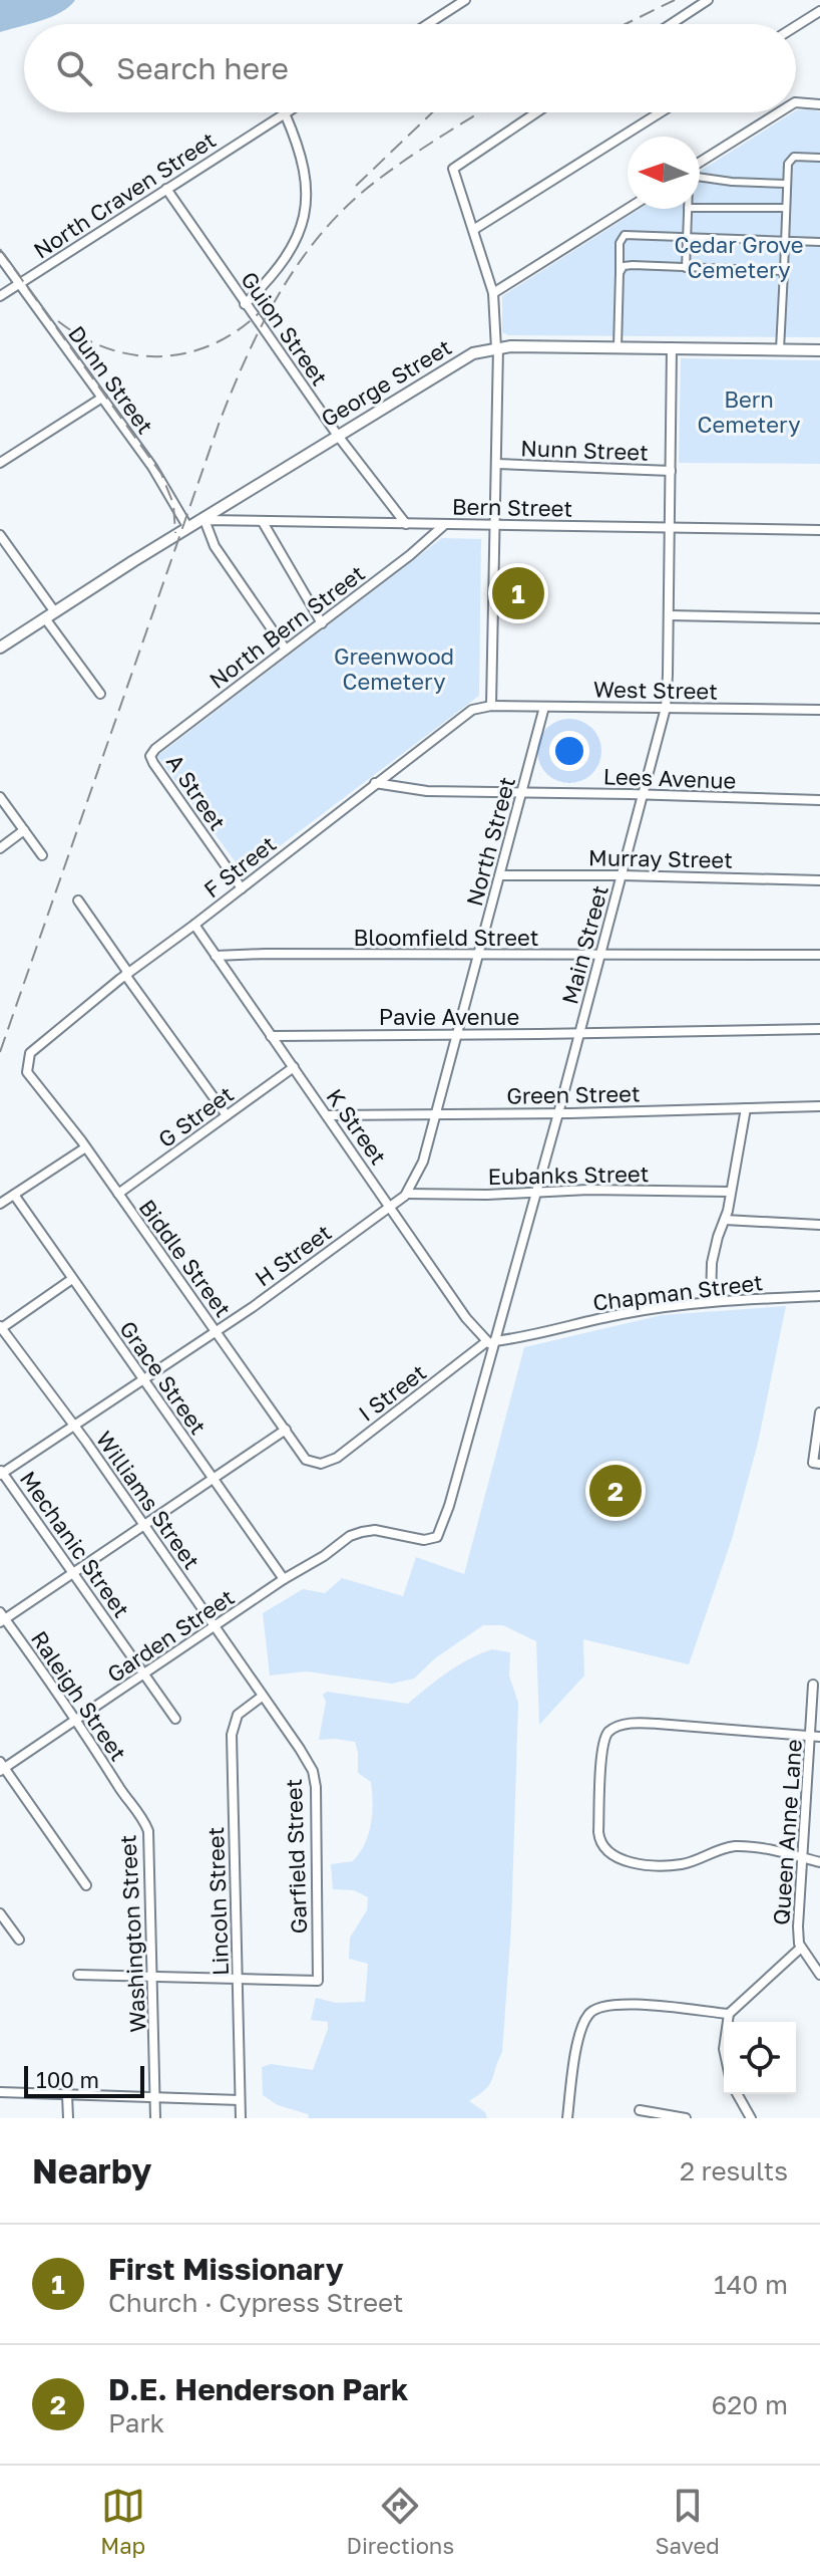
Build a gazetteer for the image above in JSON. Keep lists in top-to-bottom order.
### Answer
{
  "streets": {
    "street": [
      "North Craven Street",
      "Guion Street",
      "Dunn Street",
      "George Street",
      "Nunn Street",
      "Bern Street",
      "North Bern Street",
      "West Street",
      "Lees Avenue",
      "A Street",
      "North Street",
      "Murray Street",
      "F Street",
      "Bloomfield Street",
      "Main Street",
      "Pavie Avenue",
      "Green Street",
      "G Street",
      "K Street",
      "Eubanks Street",
      "H Street",
      "Biddle Street",
      "Chapman Street",
      "Grace Street",
      "I Street",
      "Williams Street",
      "Mechanic Street",
      "Garden Street",
      "Raleigh Street",
      "Queen Anne Lane",
      "Garfield Street",
      "Lincoln Street",
      "Washington Street"
    ]
  },
  "crossings": [
    ["North Craven Street", "Guion Street"],
    ["North Craven Street", "Dunn Street"],
    ["Guion Street", "George Street"],
    ["Guion Street", "Bern Street"],
    ["Dunn Street", "George Street"],
    ["George Street", "Bern Street"],
    ["George Street", "Main Street"],
    ["Nunn Street", "Main Street"],
    ["Bern Street", "North Bern Street"],
    ["Bern Street", "Main Street"],
    ["North Bern Street", "A Street"],
    ["West Street", "North Street"],
    ["West Street", "F Street"],
    ["West Street", "Main Street"],
    ["Lees Avenue", "North Street"],
    ["Lees Avenue", "F Street"],
    ["Lees Avenue", "Main Street"],
    ["A Street", "F Street"],
    ["North Street", "Murray Street"],
    ["North Street", "Bloomfield Street"],
    ["North Street", "Pavie Avenue"],
    ["North Street", "Green Street"],
    ["North Street", "K Street"],
    ["North Street", "Eubanks Street"],
    ["North Street", "H Street"],
    ["Murray Street", "Main Street"],
    ["F Street", "K Street"],
    ["F Street", "Biddle Street"],
    ["Bloomfield Street", "Main Street"],
    ["Bloomfield Street", "K Street"],
    ["Main Street", "Pavie Avenue"],
    ["Main Street", "Green Street"],
    ["Main Street", "K Street"],
    ["Main Street", "Eubanks Street"],
    ["Main Street", "Chapman Street"],
    ["Main Street", "I Street"],
    ["Main Street", "Garden Street"],
    ["Pavie Avenue", "K Street"],
    ["Green Street", "K Street"],
    ["G Street", "K Street"],
    ["G Street", "Biddle Street"],
    ["K Street", "H Street"],
    ["K Street", "Chapman Street"],
    ["K Street", "I Street"],
    ["H Street", "Biddle Street"],
    ["H Street", "Grace Street"],
    ["H Street", "Williams Street"],
    ["H Street", "Mechanic Street"],
    ["Biddle Street", "I Street"],
    ["Chapman Street", "I Street"],
    ["Grace Street", "Garden Street"],
    ["Williams Street", "Garden Street"],
    ["Williams Street", "Garfield Street"],
    ["Williams Street", "Lincoln Street"],
    ["Mechanic Street", "Garden Street"],
    ["Garden Street", "Raleigh Street"],
    ["Raleigh Street", "Washington Street"],
    ["Garfield Street", "Lincoln Street"]
  ],
  "parks": ["Cedar Grove Cemetery", "Bern Cemetery", "Greenwood Cemetery"],
  "scale_bar": "100 m",
  "north": "left",
  "page": {
    "search": "Search here",
    "pins": ["1", "2"],
    "scale": "100 m",
    "heading": ["Nearby", "2 results"],
    "list": [
      {
        "mark": "1",
        "name": "First Missionary",
        "note": "Church · Cypress Street",
        "value": "140 m"
      },
      {
        "mark": "2",
        "name": "D.E. Henderson Park",
        "note": "Park",
        "value": "620 m"
      }
    ],
    "nav": ["Map", "Directions", "Saved"]
  }
}
